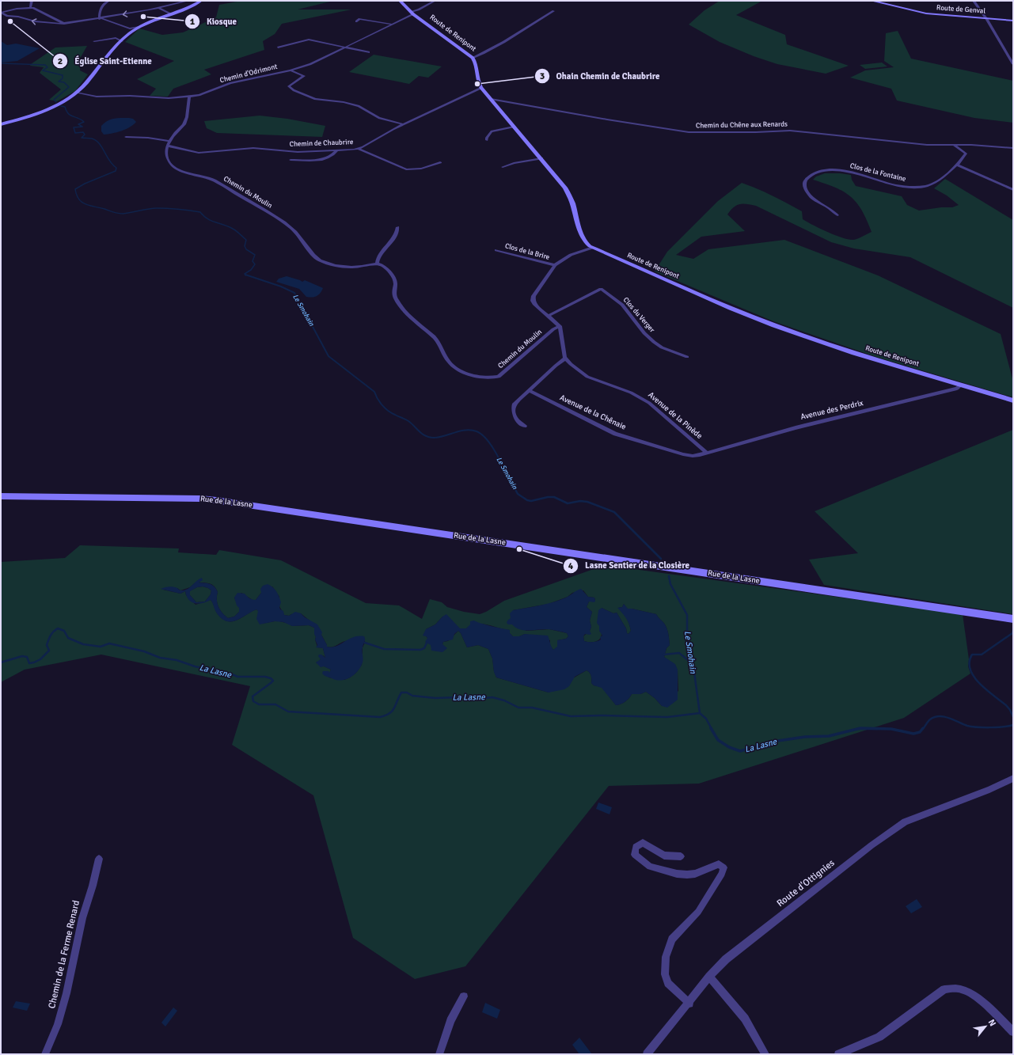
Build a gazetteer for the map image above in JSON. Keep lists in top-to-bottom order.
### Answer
{
  "streets": {
    "street": [
      "Route de Genval",
      "Route de Renipont",
      "Chemin d'Odrimont",
      "Chemin du Chêne aux Renards",
      "Chemin de Chaubrire",
      "Clos de la Fontaine",
      "Chemin du Moulin",
      "Clos de la Brire",
      "Clos du Verger",
      "Avenue des Perdrix",
      "Avenue de la Chênaie",
      "Avenue de la Pinède",
      "Rue de la Lasne",
      "Route d'Ottignies",
      "Chemin de la Ferme Renard"
    ]
  },
  "crossings": [
    ["Route de Renipont", "Chemin d'Odrimont"],
    ["Route de Renipont", "Chemin du Chêne aux Renards"],
    ["Route de Renipont", "Chemin de Chaubrire"],
    ["Route de Renipont", "Avenue des Perdrix"],
    ["Chemin d'Odrimont", "Chemin du Moulin"],
    ["Chemin de Chaubrire", "Chemin du Moulin"],
    ["Avenue des Perdrix", "Avenue de la Chênaie"],
    ["Avenue des Perdrix", "Avenue de la Pinède"],
    ["Avenue de la Chênaie", "Avenue de la Pinède"]
  ],
  "water": ["Le Smohain", "La Lasne"],
  "places": [
    "Kiosque",
    "Église Saint-Etienne",
    "Ohain Chemin de Chaubrire",
    "Lasne Sentier de la Closière"
  ],
  "north": "top right"
}
